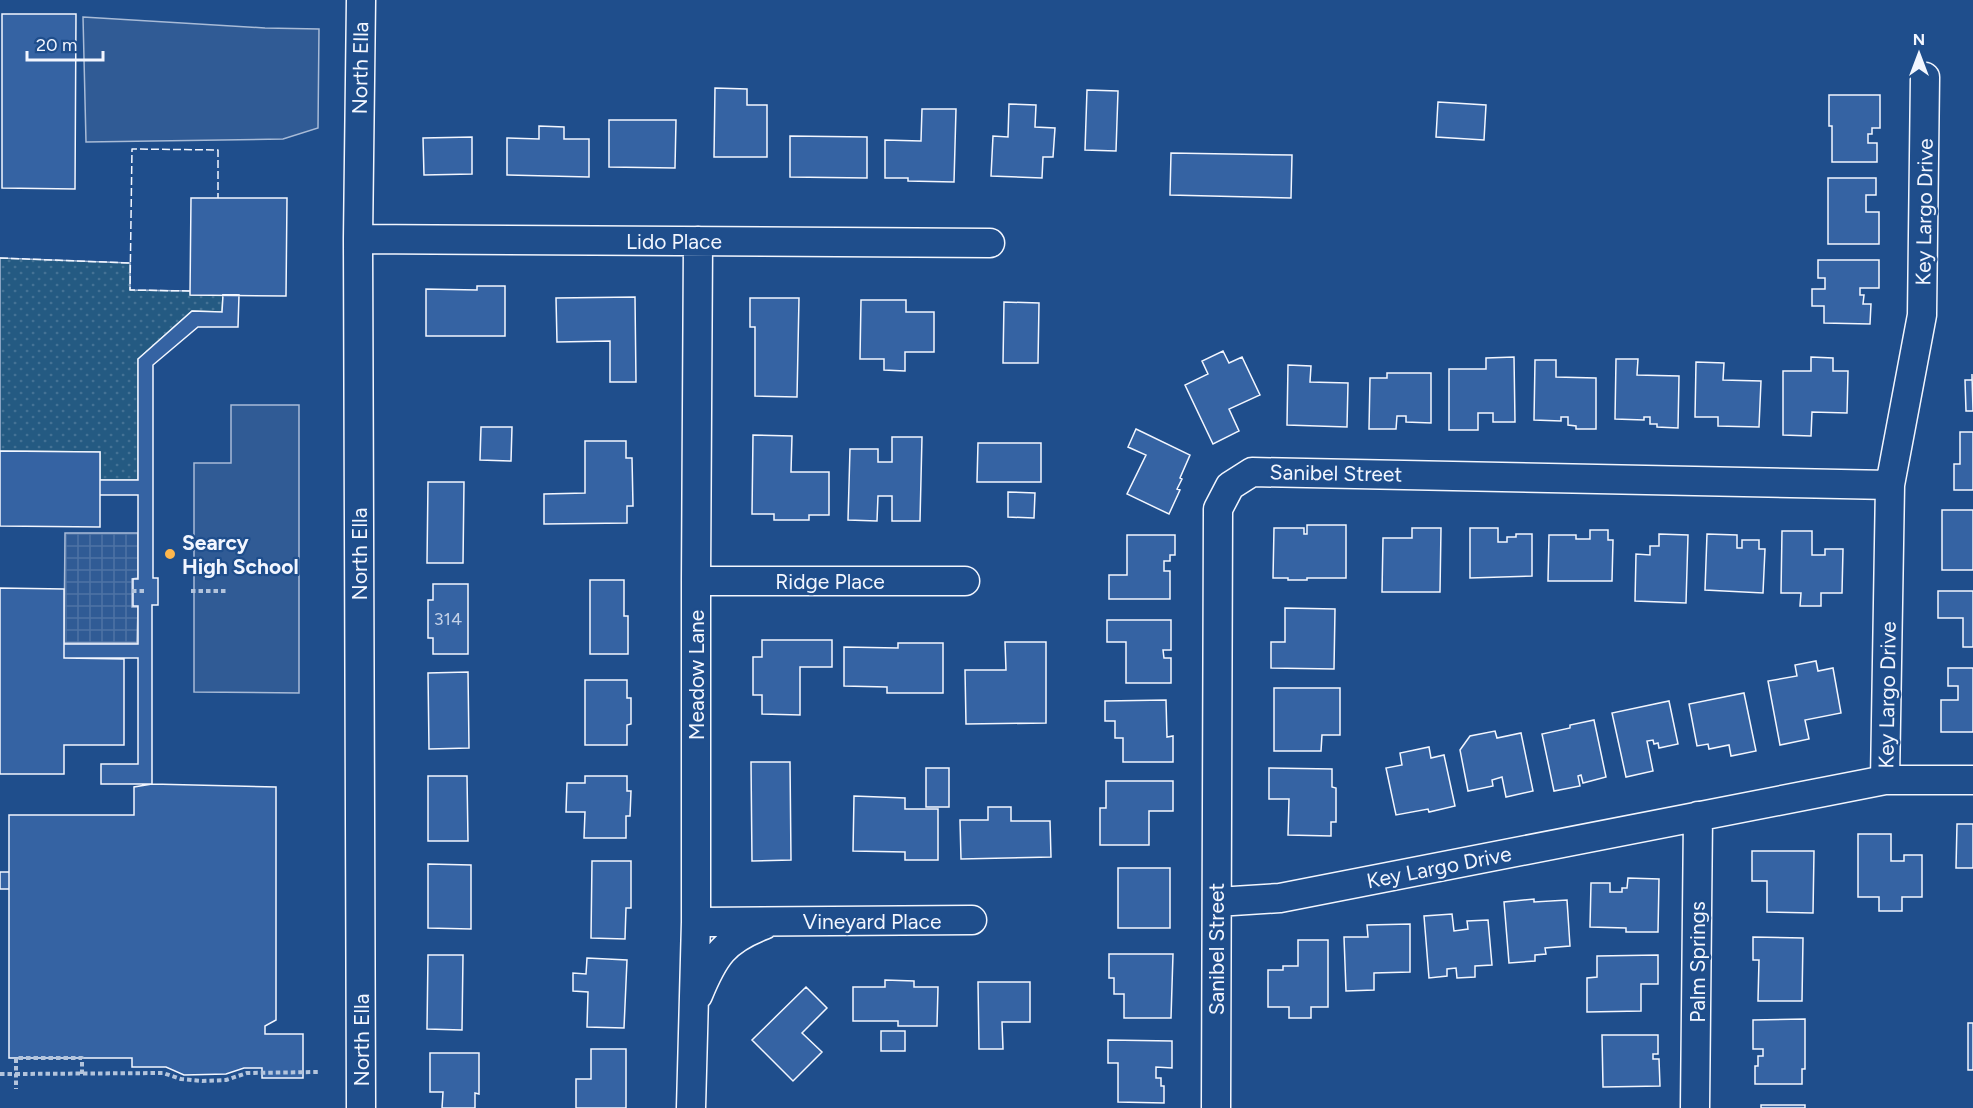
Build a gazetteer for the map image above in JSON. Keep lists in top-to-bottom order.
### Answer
{
  "streets": {
    "street": [
      "North Ella",
      "Key Largo Drive",
      "Lido Place",
      "Sanibel Street",
      "Ridge Place",
      "Meadow Lane",
      "Vineyard Place",
      "Palm Springs"
    ]
  },
  "crossings": [
    ["North Ella", "Lido Place"],
    ["Key Largo Drive", "Sanibel Street"],
    ["Key Largo Drive", "Palm Springs"],
    ["Lido Place", "Meadow Lane"],
    ["Ridge Place", "Meadow Lane"],
    ["Meadow Lane", "Vineyard Place"]
  ],
  "places": ["Searcy High School"],
  "house_numbers": ["314"],
  "scale_bar": "20 m",
  "north": "top"
}
